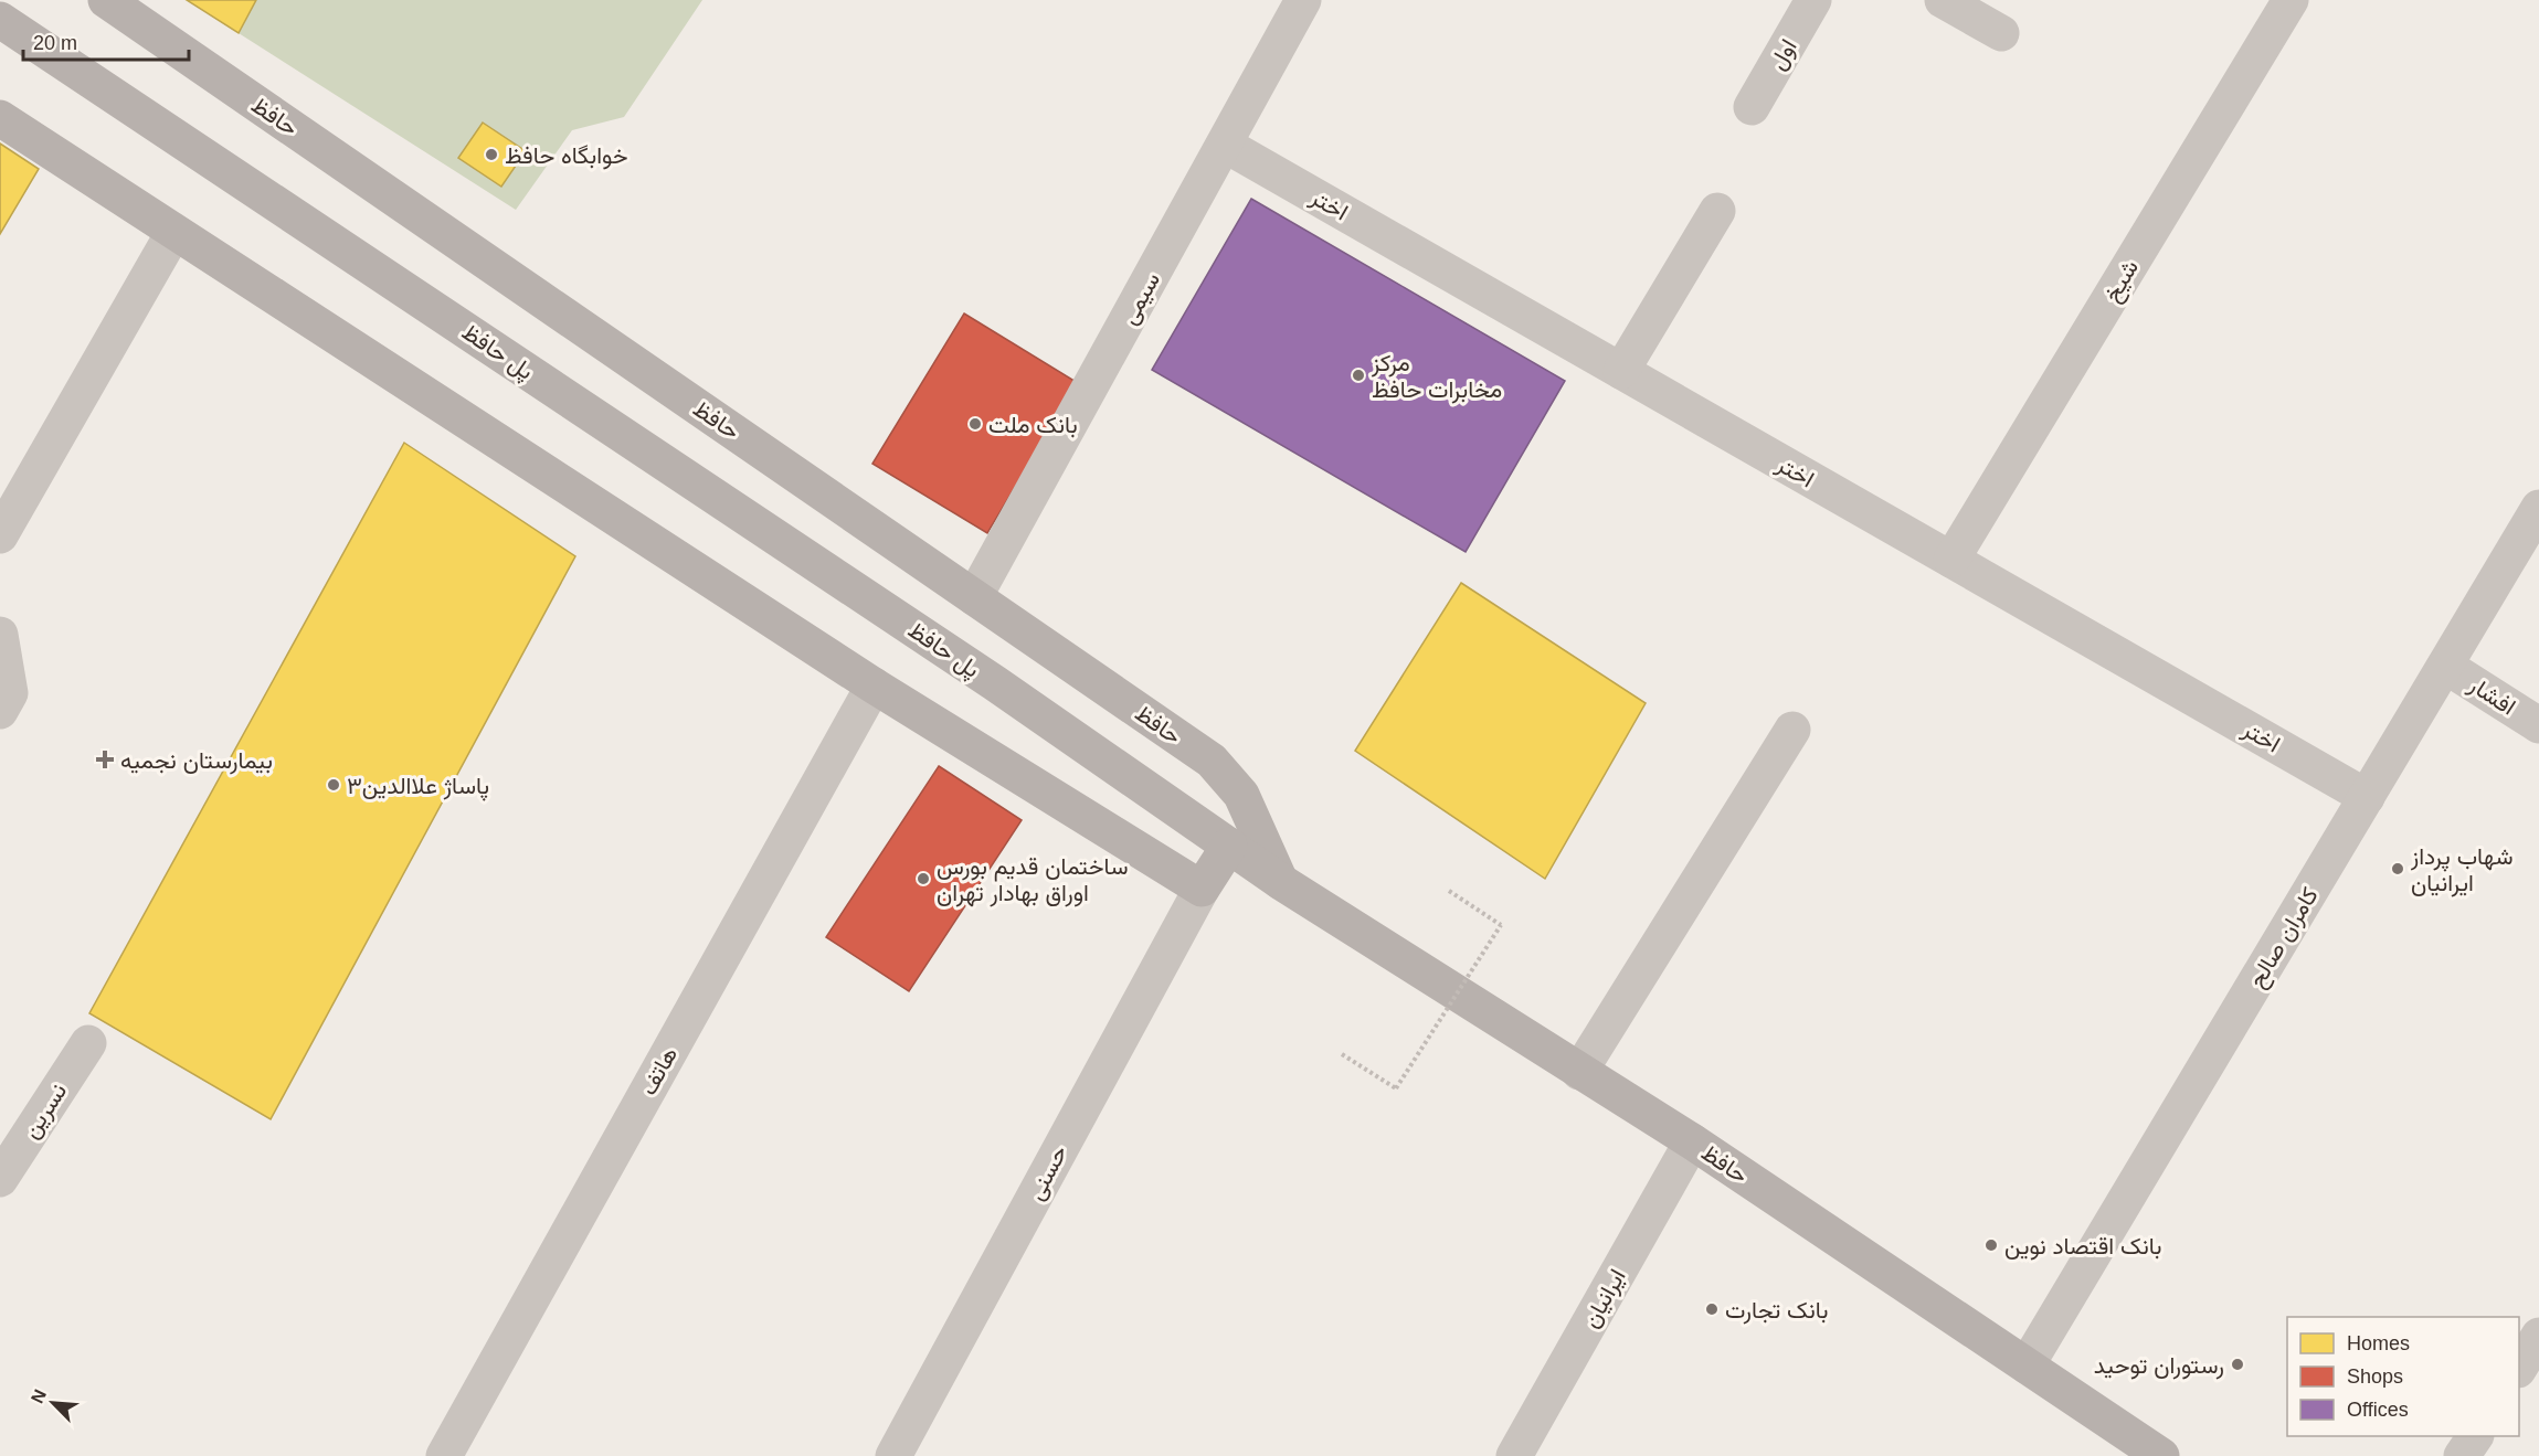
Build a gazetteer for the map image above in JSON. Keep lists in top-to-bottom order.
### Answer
{
  "streets": {
    "main road": ["حافظ", "پل حافظ"],
    "street": [
      "اول",
      "اختر",
      "شیخ",
      "سیمی",
      "افشار",
      "کامران صالح",
      "هاتف",
      "نسرین",
      "حسنی",
      "ایرانیان"
    ]
  },
  "crossings": [
    ["حافظ", "سیمی"],
    ["حافظ", "پل حافظ"],
    ["حافظ", "کامران صالح"],
    ["حافظ", "ایرانیان"],
    ["اختر", "شیخ"],
    ["اختر", "سیمی"],
    ["اختر", "کامران صالح"],
    ["افشار", "کامران صالح"]
  ],
  "places": {
    "other": [
      "خوابگاه حافظ",
      "مرکز مخابرات حافظ",
      "بانک ملت",
      "پاساژ علاالدین۳",
      "شهاب پرداز ایرانیان",
      "ساختمان قدیم بورس اوراق بهادار تهران",
      "بانک اقتصاد نوین",
      "بانک تجارت",
      "رستوران توحید"
    ],
    "health": ["بیمارستان نجمیه"]
  },
  "legend": ["Homes", "Shops", "Offices"],
  "scale_bar": "20 m",
  "north": "top left"
}
